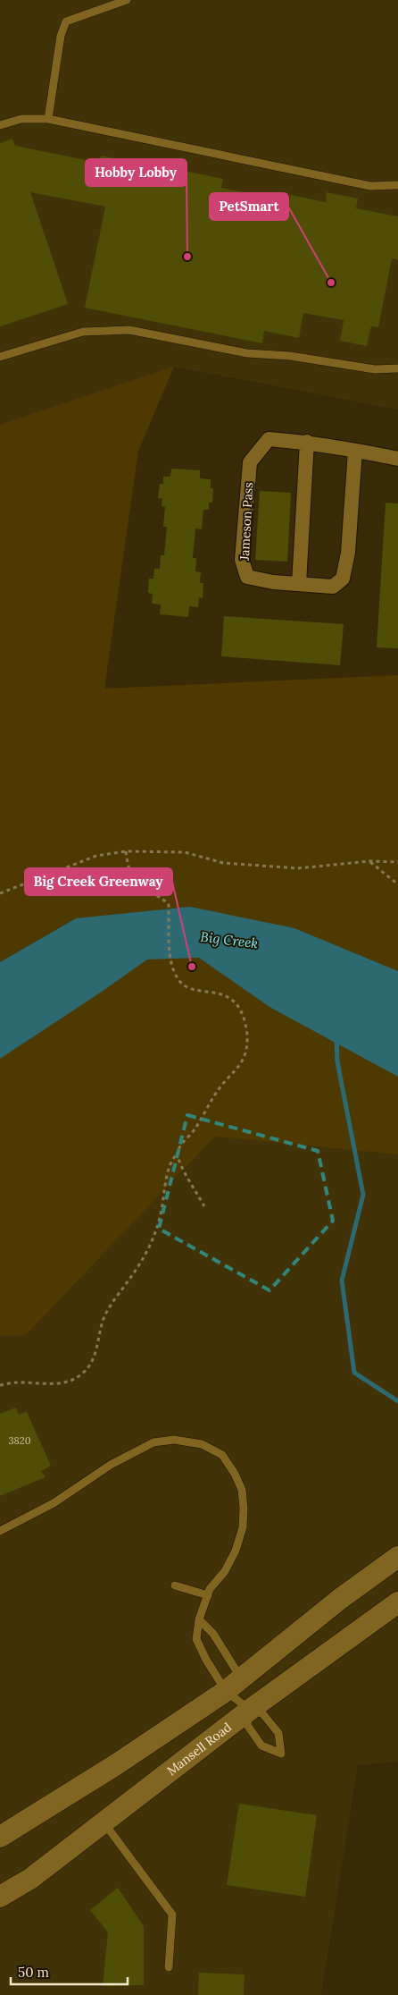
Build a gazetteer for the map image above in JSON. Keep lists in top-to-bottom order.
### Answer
{
  "streets": {
    "main road": ["Mansell Road"],
    "street": ["Jameson Pass"]
  },
  "water": ["Big Creek"],
  "places": ["Hobby Lobby", "PetSmart", "Big Creek Greenway"],
  "house_numbers": ["3820"],
  "scale_bar": "50 m"
}
